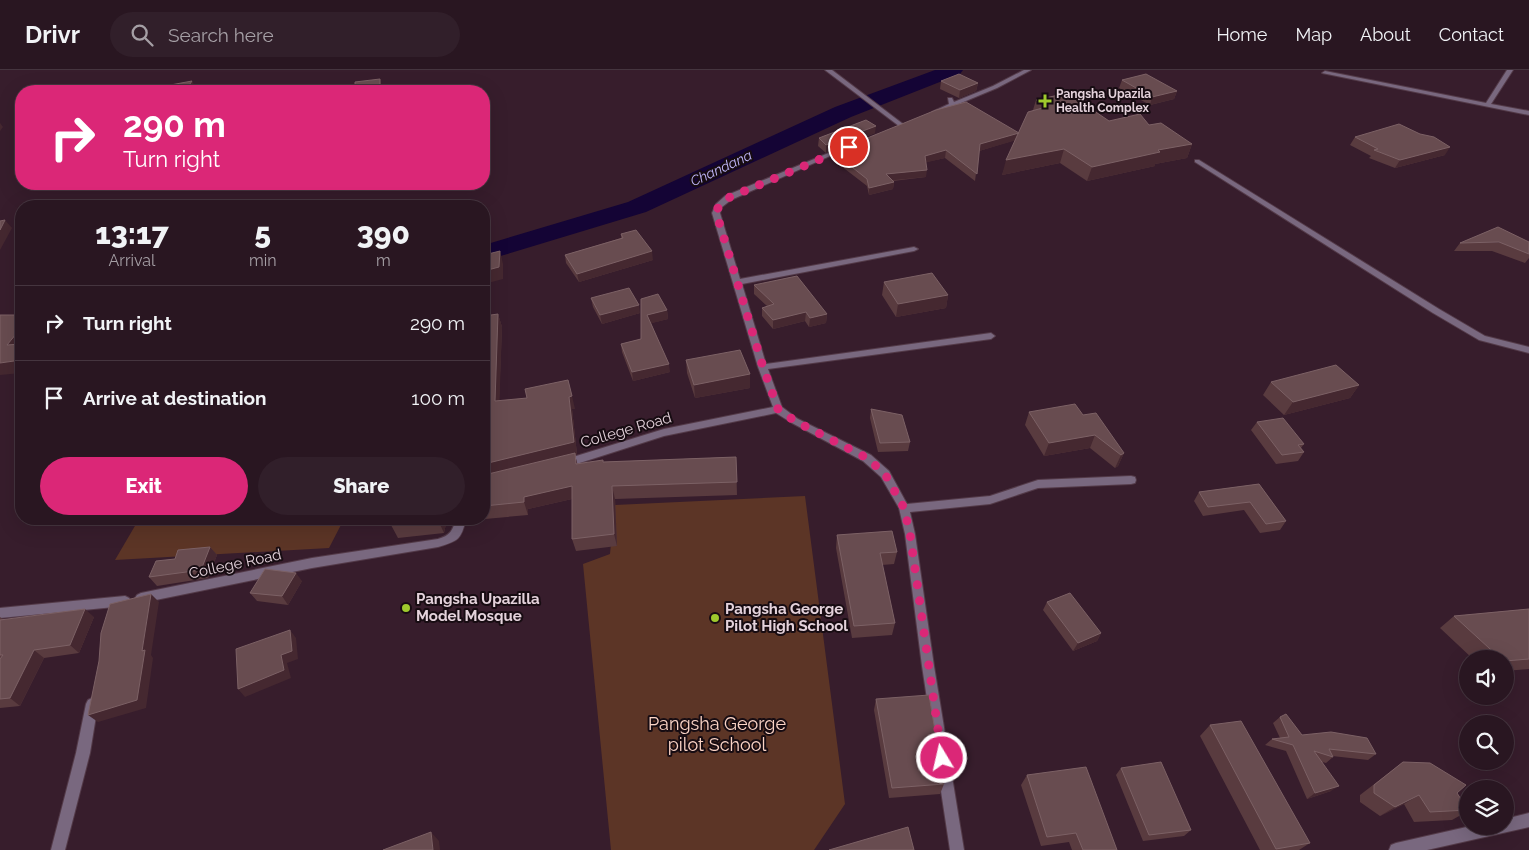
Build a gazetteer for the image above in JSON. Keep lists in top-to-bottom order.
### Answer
{
  "streets": {
    "street": ["College Road"]
  },
  "water": ["Chandana"],
  "parks": ["Pangsha George pilot School"],
  "places": {
    "health": ["Pangsha Upazila Health Complex"],
    "other": ["Pangsha Upazilla Model Mosque", "Pangsha George Pilot High School"]
  },
  "page": {
    "header": "Drivr",
    "search": "Search here",
    "nav": [
      "Home",
      "Map",
      "About",
      "Contact"
    ],
    "turn": ["290 m", "Turn right"],
    "eta": [
      "13:17",
      "Arrival",
      "5",
      "min",
      "390",
      "m"
    ],
    "list": [
      {
        "name": "Turn right",
        "value": "290 m"
      },
      {
        "name": "Arrive at destination",
        "value": "100 m"
      }
    ],
    "buttons": ["Exit", "Share"]
  }
}
